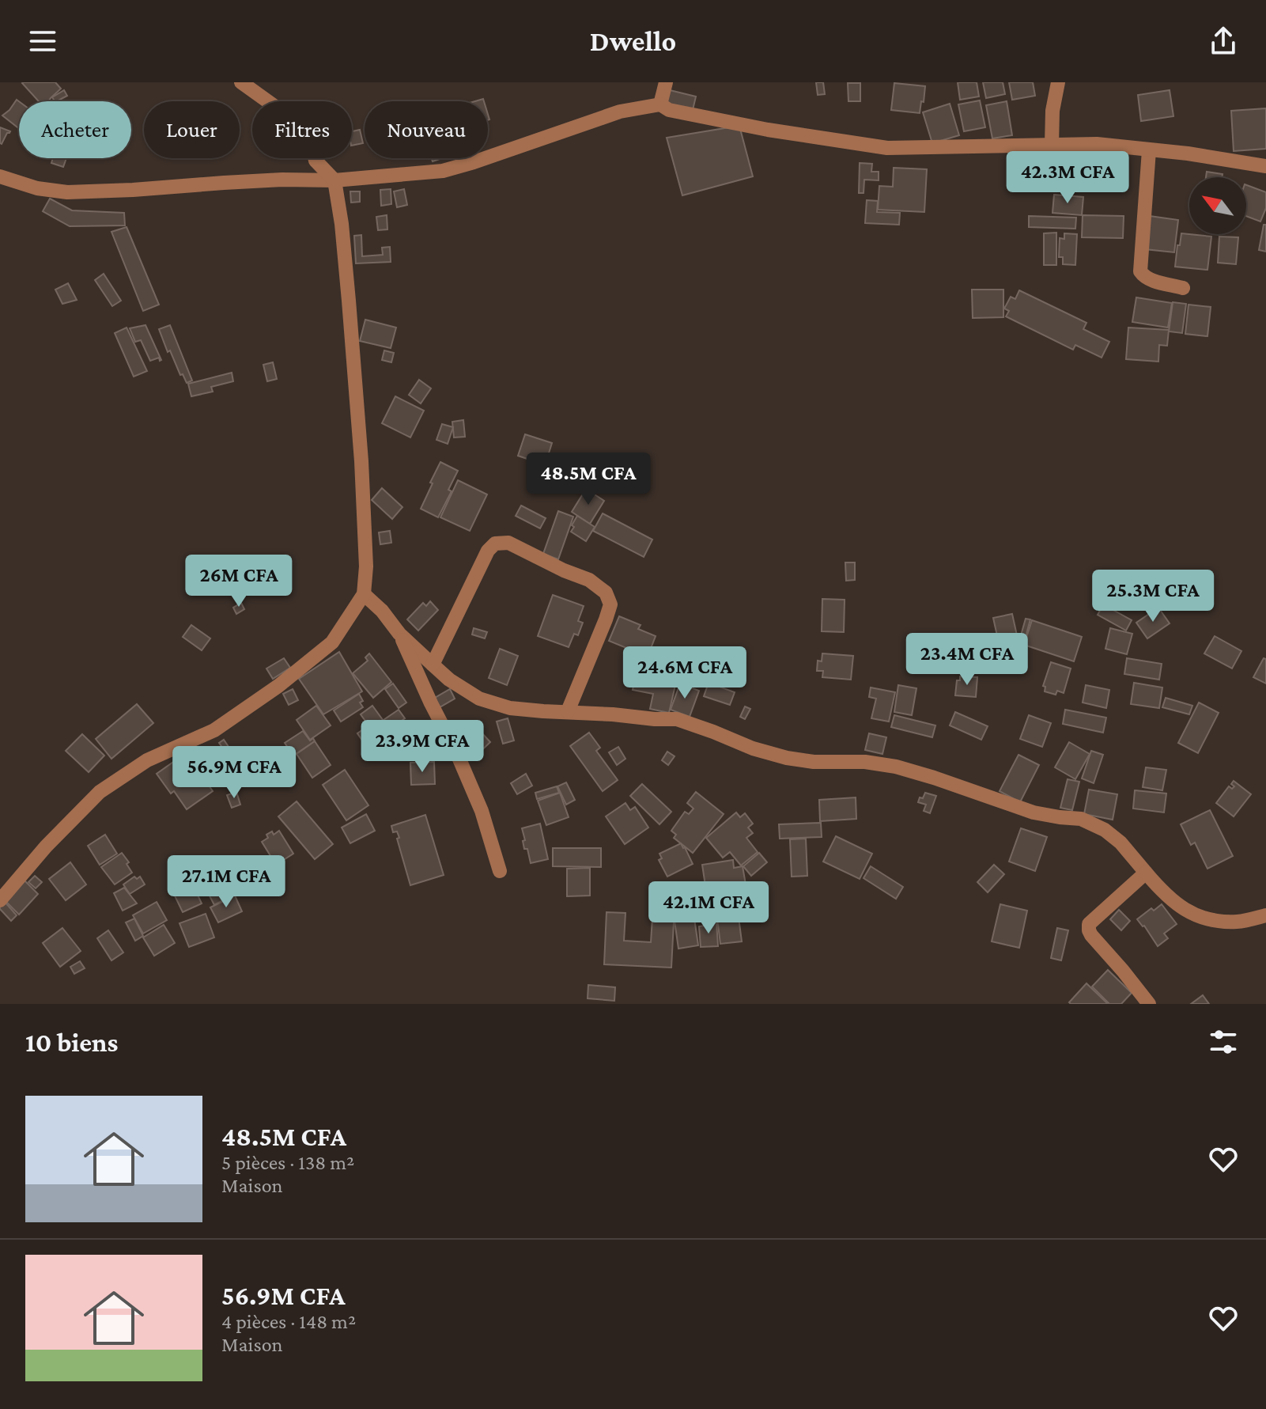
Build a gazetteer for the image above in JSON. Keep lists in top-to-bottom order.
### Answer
{
  "north": "top left",
  "page": {
    "header": "Dwello",
    "chip": [
      "Acheter",
      "Louer",
      "Filtres",
      "Nouveau"
    ],
    "price": [
      "42.3M CFA",
      "48.5M CFA",
      "26M CFA",
      "25.3M CFA",
      "23.4M CFA",
      "24.6M CFA",
      "23.9M CFA",
      "56.9M CFA",
      "27.1M CFA",
      "42.1M CFA"
    ],
    "heading": "10 biens",
    "list": [
      {
        "name": "48.5M CFA",
        "note": "5 pièces · 138 m² · Maison"
      },
      {
        "name": "56.9M CFA",
        "note": "4 pièces · 148 m² · Maison"
      }
    ]
  }
}
